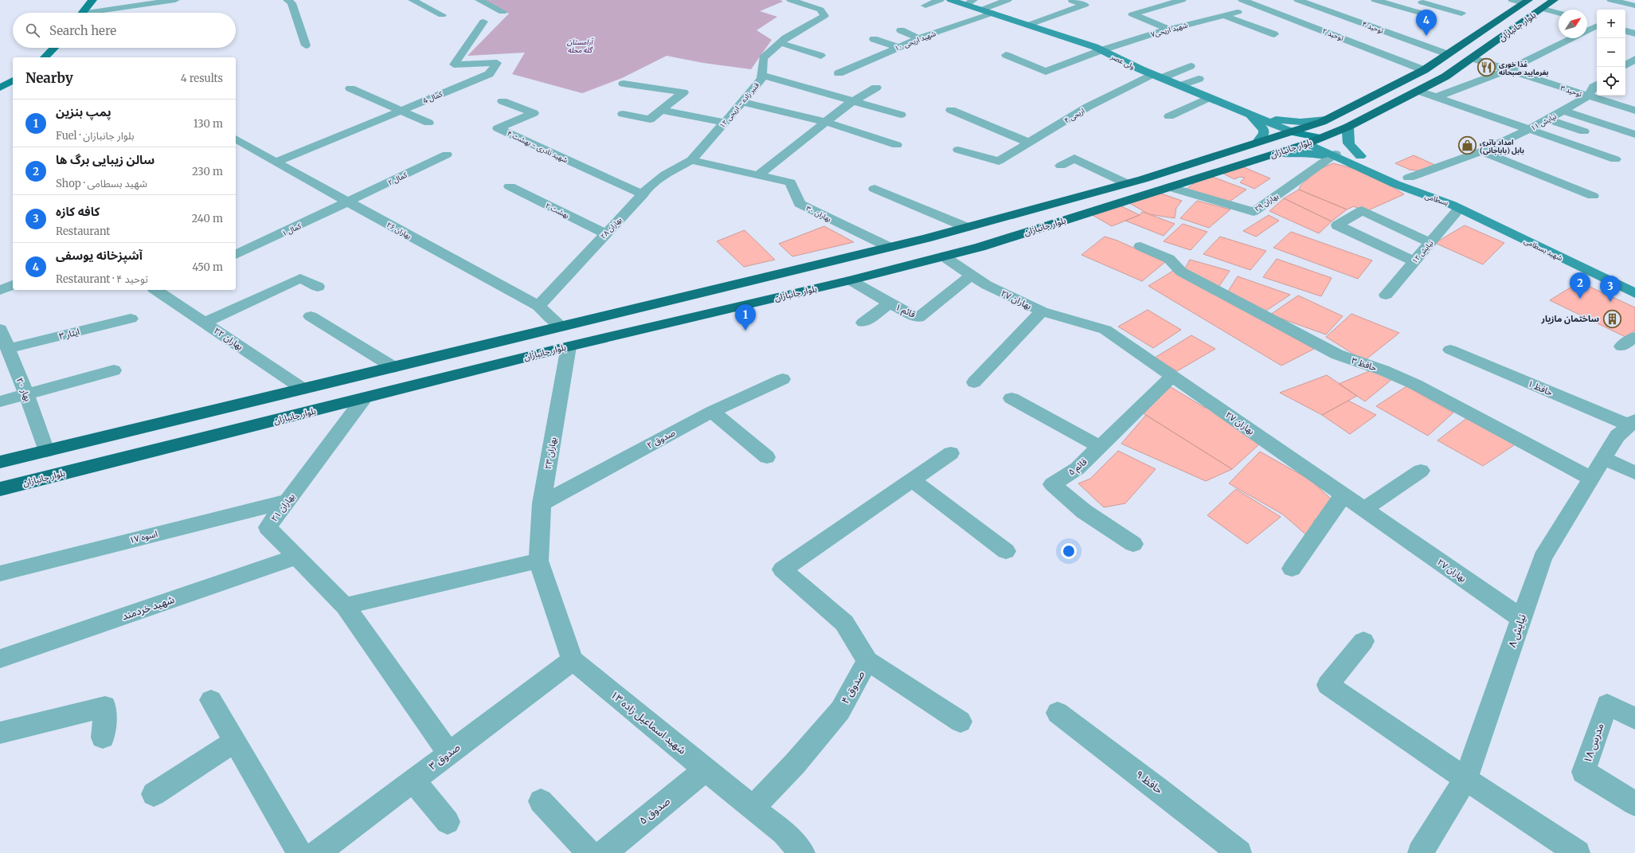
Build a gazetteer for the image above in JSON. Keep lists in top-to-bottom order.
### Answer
{
  "streets": {
    "highway": ["بلوار جانبازان"],
    "main road": ["ولی عصر", "بسطامی", "شهید بسطامی"],
    "street": [
      "توحید ۴",
      "شهید اریحی۷",
      "توحید ۲",
      "شهید اریحی ۱۰",
      "توحید ۳",
      "کمال 4",
      "قنبر زاده - اریحی ۱۲",
      "اریحی ۴",
      "نیایش ۱۱",
      "شهید نادری - بهشت ۴",
      "کمال ۲",
      "بهاران ۲۹",
      "بهشت ۲",
      "بهاران ۳۰",
      "بهاران ۲۸",
      "کمال ۱",
      "بهاران ۲۶",
      "نیایش ۱۲",
      "بهاران ۲۷",
      "قائم ۱",
      "ایثار ۳",
      "بهاران ۲۲",
      "حافظ ۳",
      "حافظ ۱",
      "بهار ۲۰",
      "صدوق ۲",
      "بهاران ۲۳",
      "قائم ۵",
      "بهاران ۲۱",
      "اسوه ۱۷",
      "شهید خردمند",
      "نیایش ۸",
      "صدوق ۴",
      "شهید اسماعیل زاده ۱۳",
      "مدرس ۱۸",
      "صدوق ۳",
      "حافظ ۹",
      "صدوق ۵"
    ]
  },
  "crossings": [
    ["بلوار جانبازان", "توحید ۴"],
    ["بلوار جانبازان", "توحید ۲"],
    ["بلوار جانبازان", "ولی عصر"],
    ["بلوار جانبازان", "توحید ۳"],
    ["بلوار جانبازان", "بسطامی"],
    ["بلوار جانبازان", "بهاران ۲۹"],
    ["بلوار جانبازان", "بهاران ۳۰"],
    ["بلوار جانبازان", "بهاران ۲۶"],
    ["بلوار جانبازان", "بهاران ۲۷"],
    ["بلوار جانبازان", "قائم ۱"],
    ["بلوار جانبازان", "بهاران ۲۲"],
    ["بلوار جانبازان", "بهار ۲۰"],
    ["بلوار جانبازان", "بهاران ۲۳"],
    ["بلوار جانبازان", "بهاران ۲۱"],
    ["شهید اریحی۷", "ولی عصر"],
    ["شهید اریحی ۱۰", "ولی عصر"],
    ["ولی عصر", "اریحی ۴"],
    ["توحید ۳", "نیایش ۱۱"],
    ["کمال 4", "بهاران ۲۶"],
    ["قنبر زاده - اریحی ۱۲", "بهاران ۲۸"],
    ["نیایش ۱۱", "بسطامی"],
    ["شهید نادری - بهشت ۴", "بهاران ۲۸"],
    ["کمال ۲", "کمال ۱"],
    ["کمال ۲", "بهاران ۲۶"],
    ["بسطامی", "بهاران ۲۹"],
    ["بسطامی", "شهید بسطامی"],
    ["بسطامی", "نیایش ۱۲"],
    ["بهشت ۲", "بهاران ۲۸"],
    ["بهاران ۲۸", "بهاران ۲۶"],
    ["کمال ۱", "بهاران ۲۶"],
    ["شهید بسطامی", "نیایش ۱۲"],
    ["بهاران ۲۷", "قائم ۱"],
    ["بهاران ۲۷", "قائم ۵"],
    ["بهاران ۲۷", "نیایش ۸"],
    ["ایثار ۳", "بهار ۲۰"],
    ["حافظ ۳", "نیایش ۸"],
    ["حافظ ۱", "نیایش ۸"],
    ["صدوق ۲", "بهاران ۲۳"],
    ["بهاران ۲۱", "اسوه ۱۷"],
    ["بهاران ۲۱", "شهید خردمند"],
    ["بهاران ۲۱", "صدوق ۳"],
    ["صدوق ۴", "شهید اسماعیل زاده ۱۳"],
    ["شهید اسماعیل زاده ۱۳", "صدوق ۳"],
    ["شهید اسماعیل زاده ۱۳", "صدوق ۵"]
  ],
  "parks": ["آرامستان گله محله"],
  "places": {
    "restaurant": ["غذا خوری بفرمایید صبحانه"],
    "shop": ["امداد باتری بابل (باباجانی)"],
    "building": ["ساختمان مازیار"]
  },
  "north": "top right",
  "page": {
    "map_buttons": ["+", "−"],
    "pins": [
      "4",
      "2",
      "3",
      "1"
    ],
    "search": "Search here",
    "heading": ["Nearby", "4 results"],
    "list": [
      {
        "mark": "1",
        "name": "پمپ بنزین",
        "note": "Fuel · بلوار جانبازان",
        "value": "130 m"
      },
      {
        "mark": "2",
        "name": "سالن زیبایی برگ ها",
        "note": "Shop · شهید بسطامی",
        "value": "230 m"
      },
      {
        "mark": "3",
        "name": "کافه کازه",
        "note": "Restaurant",
        "value": "240 m"
      },
      {
        "mark": "4",
        "name": "آشپزخانه یوسفی",
        "note": "Restaurant · توحید ۴",
        "value": "450 m"
      }
    ]
  }
}
